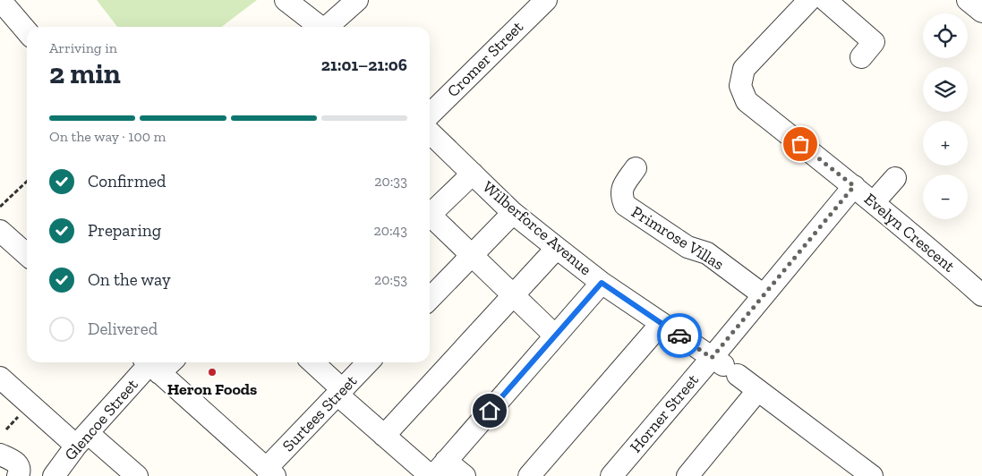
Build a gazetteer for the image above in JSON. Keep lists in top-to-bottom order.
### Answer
{
  "streets": {
    "street": [
      "Cromer Street",
      "Wilberforce Avenue",
      "Evelyn Crescent",
      "Primrose Villas",
      "Surtees Street",
      "Horner Street",
      "Glencoe Street"
    ]
  },
  "crossings": [
    ["Wilberforce Avenue", "Horner Street"],
    ["Evelyn Crescent", "Horner Street"],
    ["Primrose Villas", "Horner Street"]
  ],
  "places": ["Heron Foods"],
  "page": {
    "map_buttons": ["+", "−"],
    "heading": ["2 min", "Arriving in", "21:01–21:06"],
    "bar": "On the way · 100 m",
    "list": [
      ["Confirmed", "20:33"],
      ["Preparing", "20:43"],
      ["On the way", "20:53"],
      "Delivered"
    ]
  }
}
